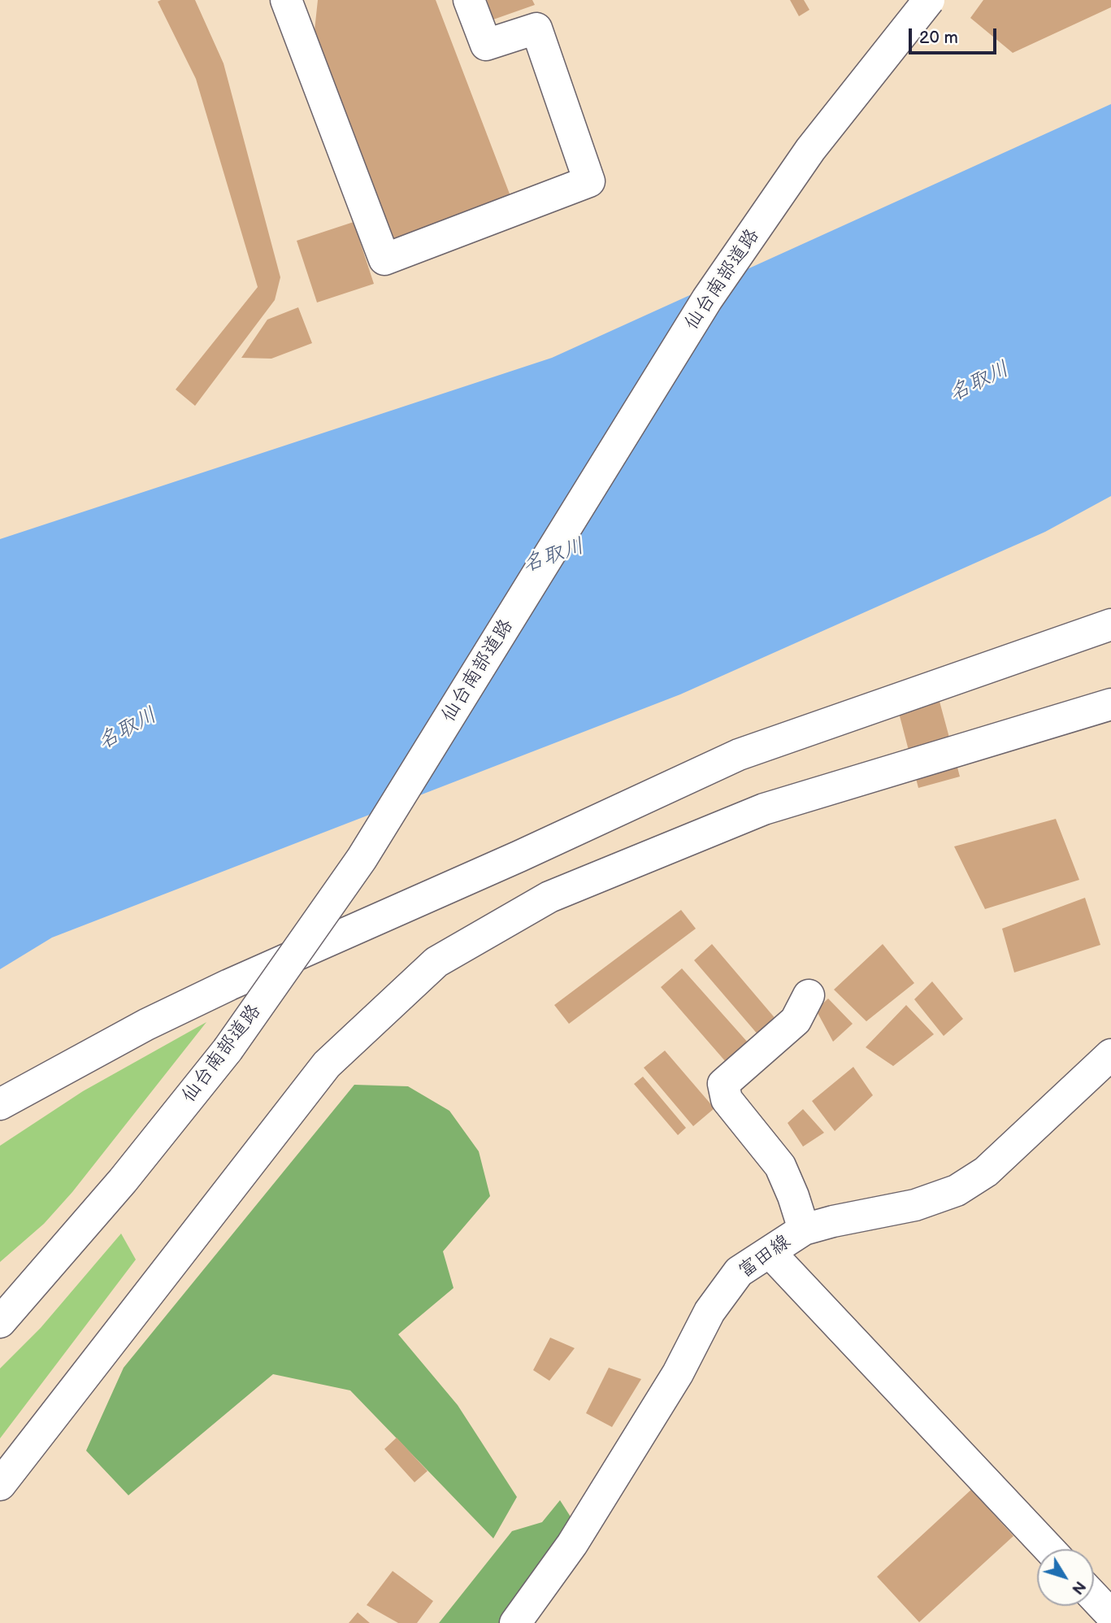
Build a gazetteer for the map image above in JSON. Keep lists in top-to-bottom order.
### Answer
{
  "streets": {
    "main road": ["仙台南部道路", "富田線"]
  },
  "water": ["名取川"],
  "scale_bar": "20 m",
  "north": "bottom right"
}
